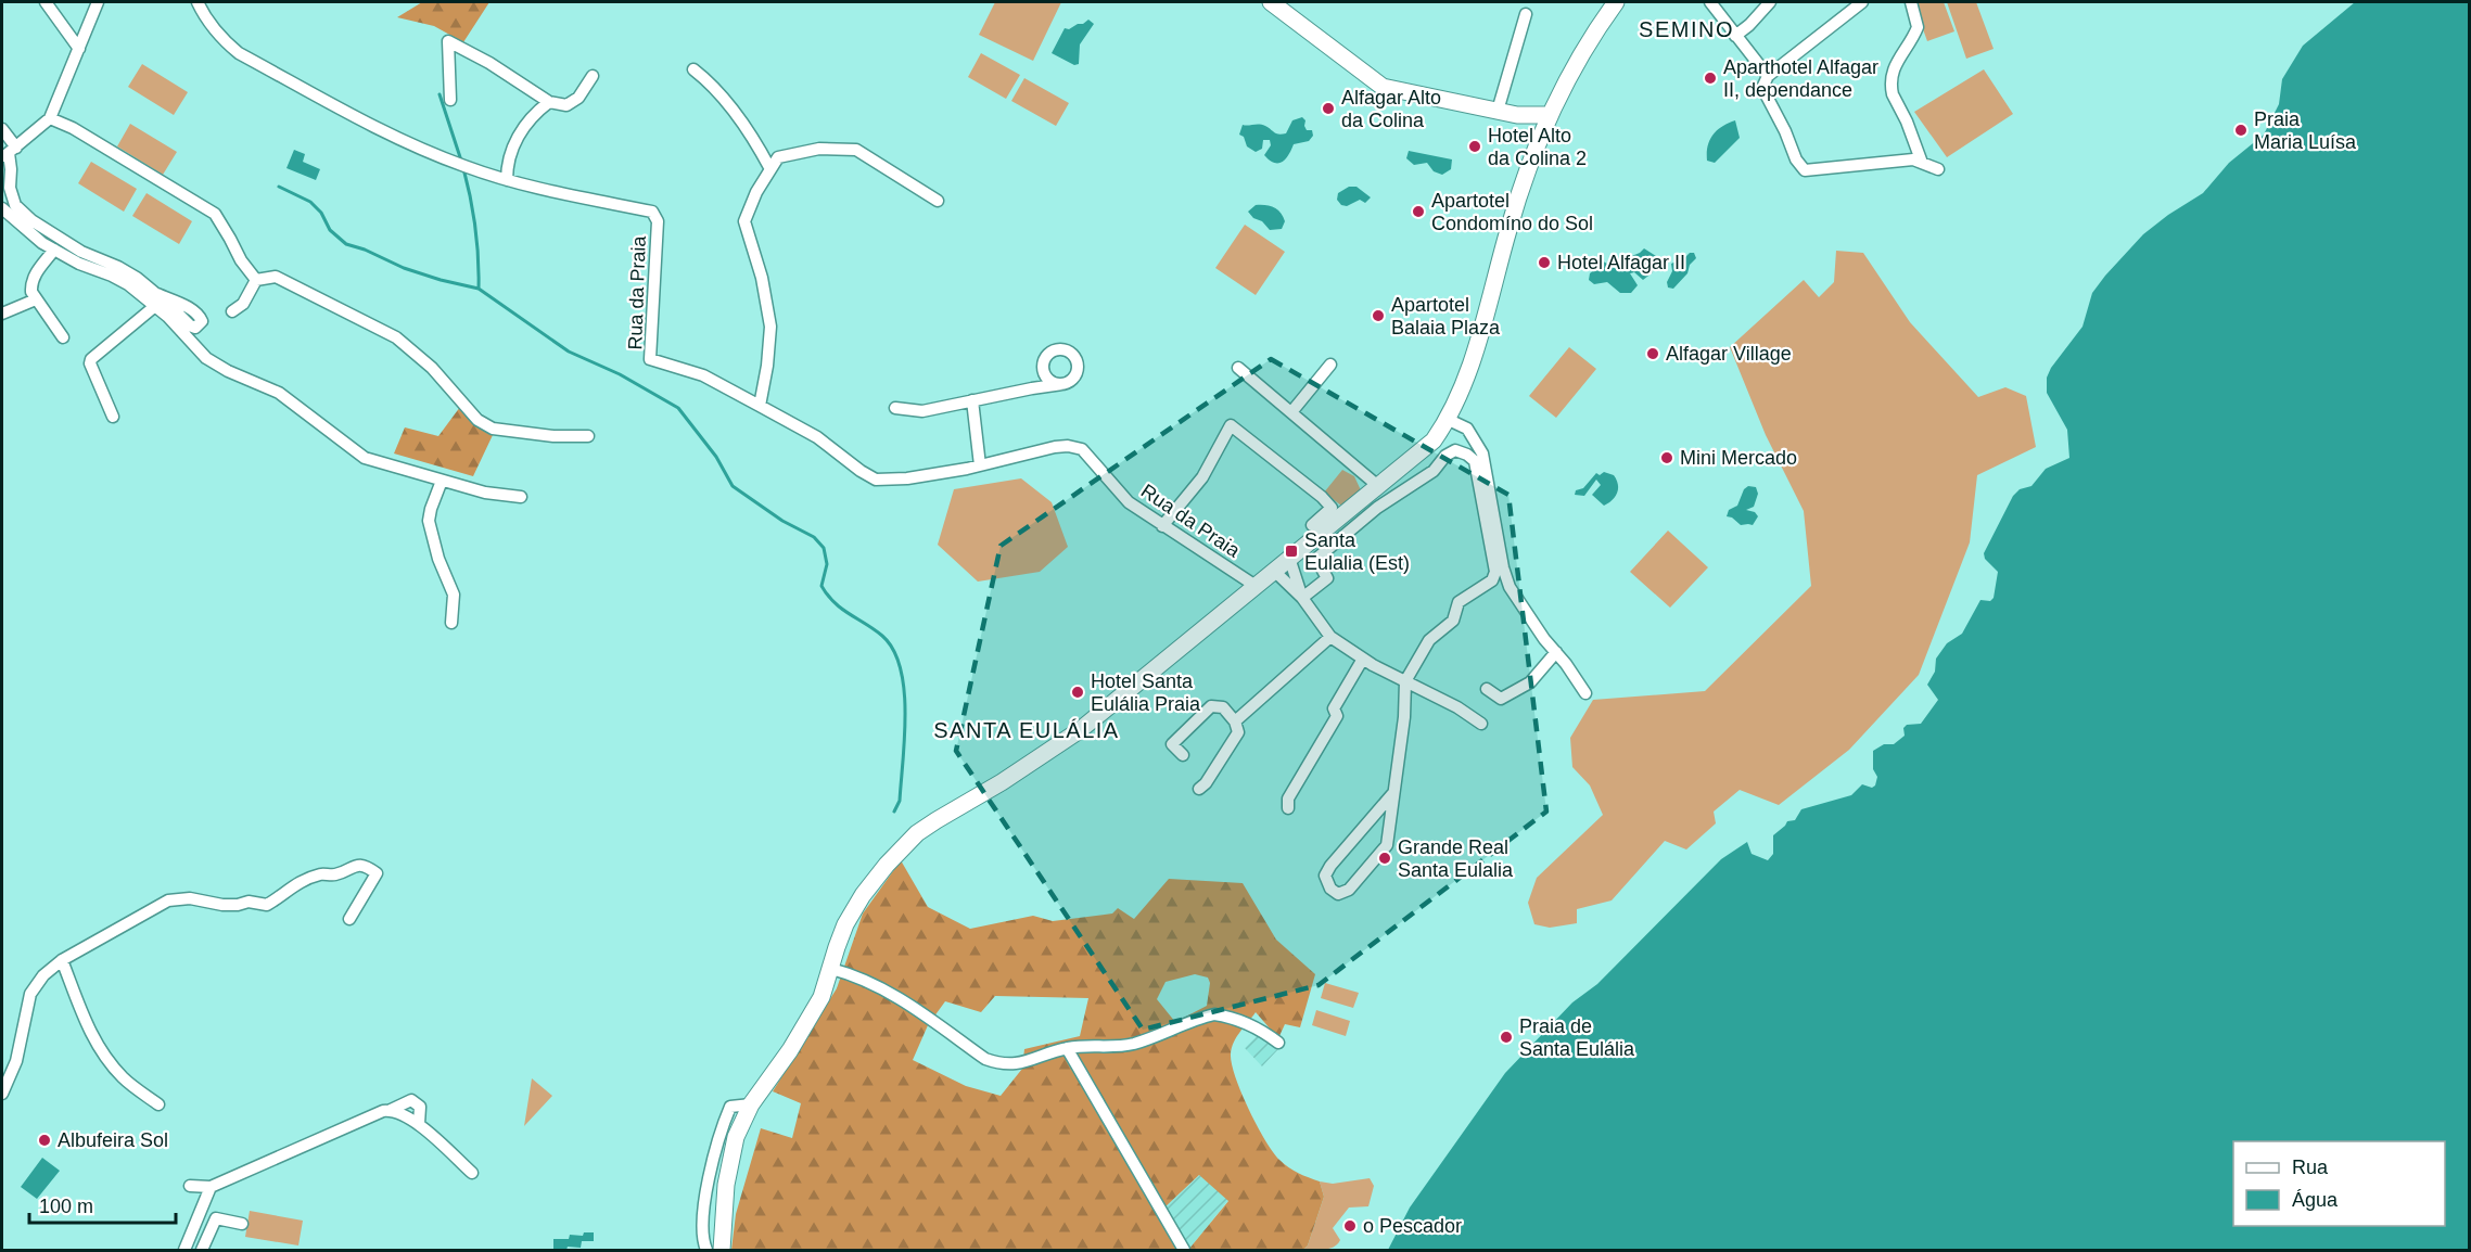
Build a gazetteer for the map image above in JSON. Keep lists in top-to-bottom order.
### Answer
{
  "streets": {
    "street": ["Rua da Praia"]
  },
  "districts": ["SEMINO", "SANTA EULÁLIA"],
  "places": {
    "other": [
      "Aparthotel Alfagar II, dependance",
      "Alfagar Alto da Colina",
      "Praia Maria Luísa",
      "Hotel Alto da Colina 2",
      "Apartotel Condomíno do Sol",
      "Hotel Alfagar II",
      "Apartotel Balaia Plaza",
      "Alfagar Village",
      "Mini Mercado",
      "Hotel Santa Eulália Praia",
      "Grande Real Santa Eulalia",
      "Praia de Santa Eulália",
      "Albufeira Sol",
      "o Pescador"
    ],
    "transit": ["Santa Eulalia (Est)"]
  },
  "legend": ["Rua", "Água"],
  "scale_bar": "100 m"
}
